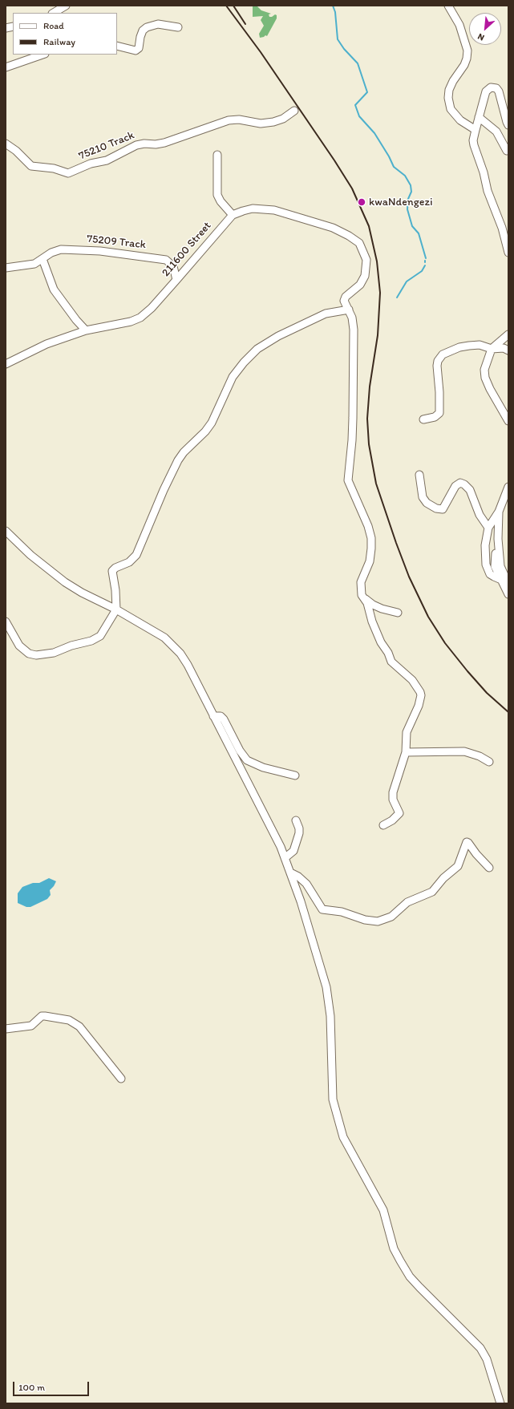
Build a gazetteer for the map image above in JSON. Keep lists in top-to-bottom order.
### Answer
{
  "streets": {
    "street": ["75210 Track", "75209 Track", "211600 Street"]
  },
  "crossings": [
    ["75209 Track", "211600 Street"]
  ],
  "places": ["kwaNdengezi"],
  "legend": ["Road", "Railway"],
  "scale_bar": "100 m",
  "north": "bottom left"
}
